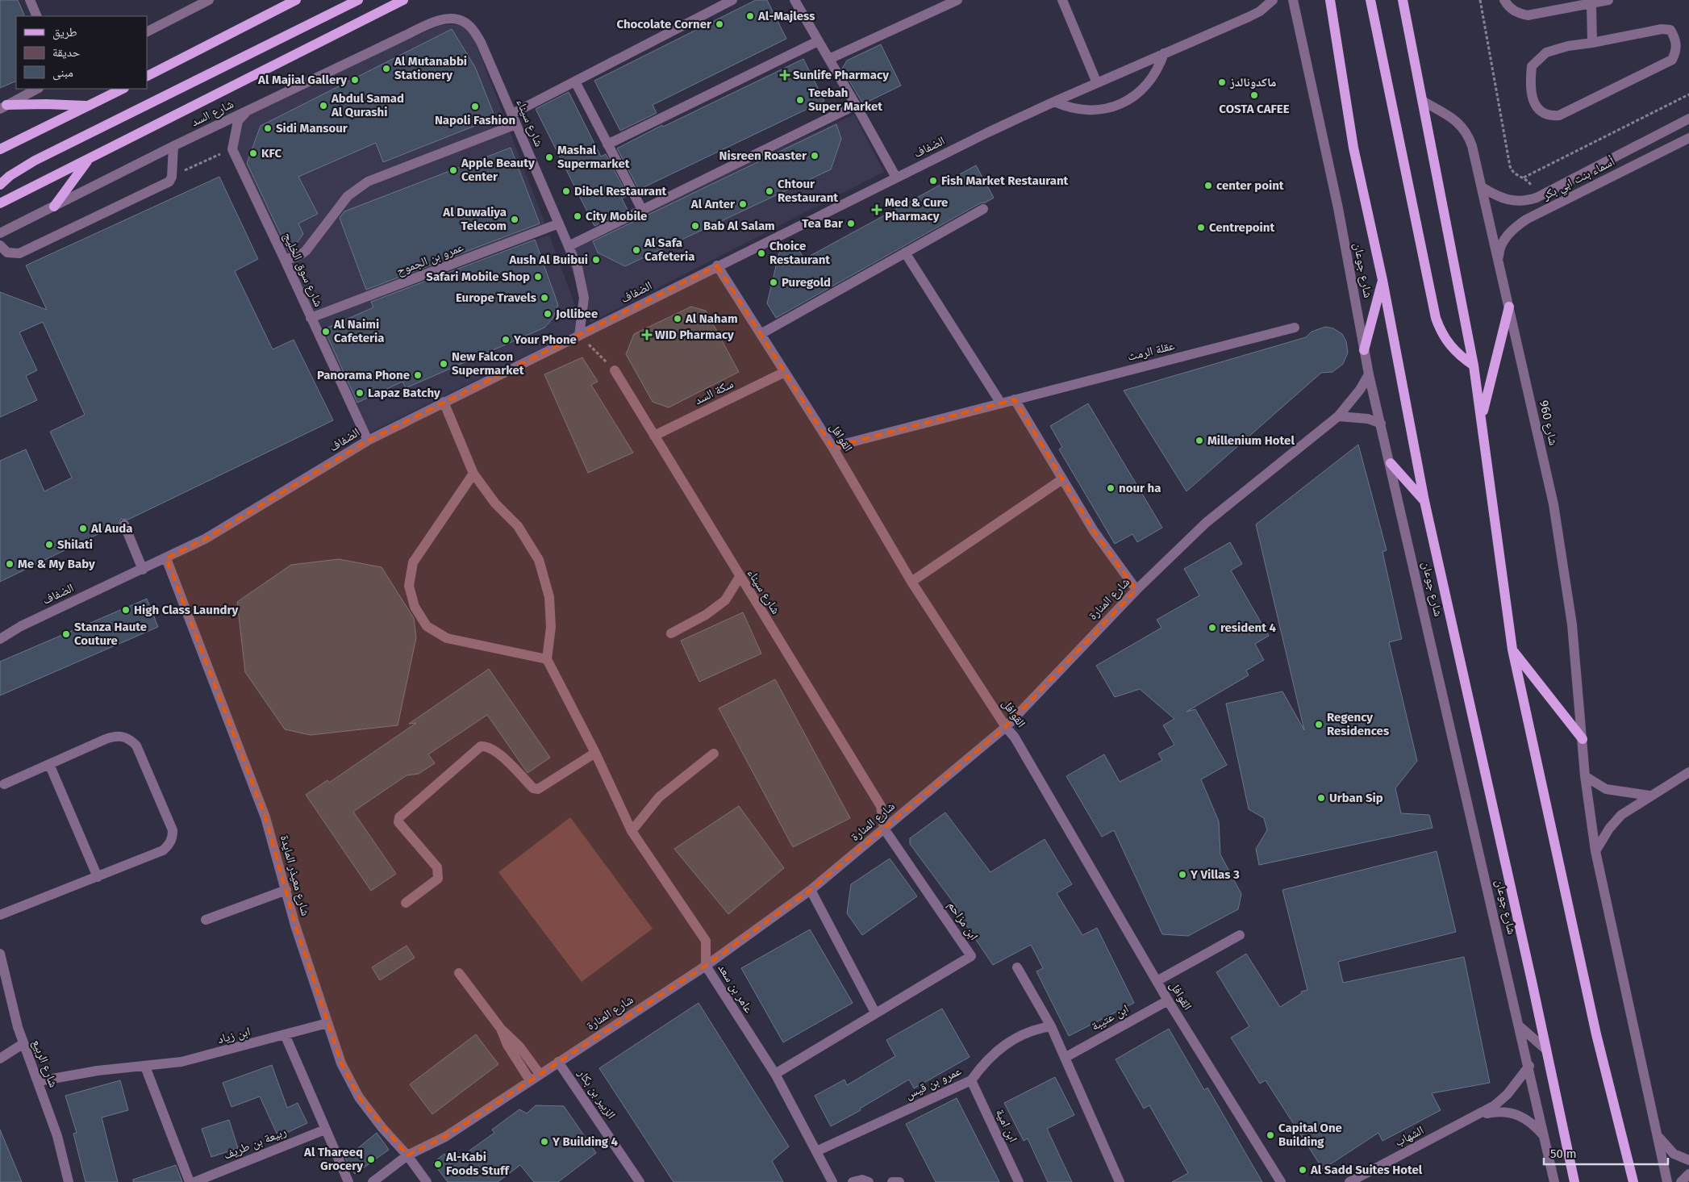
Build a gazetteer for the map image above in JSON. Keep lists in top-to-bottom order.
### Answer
{
  "streets": {
    "main road": ["شارع السد", "شارع جوعان"],
    "street": [
      "شارع سيناء",
      "الضفاف",
      "أسماء بنت ابي بكر",
      "عمرو بن الجموح",
      "شارع سوق الخليج",
      "عقلة الرمث",
      "سكة السد",
      "شارع 960",
      "القوافل",
      "شارع المنارة",
      "شارع معيذر المايدة",
      "ابن مزاحم",
      "عامر بن سعد",
      "ابن عتيبة",
      "ابن زياد",
      "شارع الربيع",
      "عمرو بن قيس",
      "الزبير بن بكار",
      "ابن امية",
      "الشهاب",
      "ربيعة بن طريف"
    ]
  },
  "crossings": [
    ["شارع السد", "شارع سيناء"],
    ["شارع سيناء", "الضفاف"],
    ["شارع سيناء", "عمرو بن الجموح"],
    ["شارع سيناء", "سكة السد"],
    ["شارع سيناء", "شارع المنارة"],
    ["شارع سيناء", "ابن مزاحم"],
    ["الضفاف", "شارع سوق الخليج"],
    ["الضفاف", "القوافل"],
    ["الضفاف", "شارع معيذر المايدة"],
    ["أسماء بنت ابي بكر", "شارع 960"],
    ["عمرو بن الجموح", "شارع سوق الخليج"],
    ["شارع جوعان", "شارع المنارة"],
    ["شارع جوعان", "الشهاب"],
    ["عقلة الرمث", "القوافل"],
    ["سكة السد", "القوافل"],
    ["القوافل", "شارع المنارة"],
    ["القوافل", "ابن عتيبة"],
    ["شارع المنارة", "شارع معيذر المايدة"],
    ["شارع المنارة", "ابن مزاحم"],
    ["شارع المنارة", "عامر بن سعد"],
    ["شارع المنارة", "الزبير بن بكار"],
    ["شارع معيذر المايدة", "ابن زياد"],
    ["ابن مزاحم", "عامر بن سعد"],
    ["عامر بن سعد", "عمرو بن قيس"],
    ["ابن زياد", "شارع الربيع"],
    ["عمرو بن قيس", "ابن امية"]
  ],
  "places": {
    "other": [
      "Al-Majless",
      "Chocolate Corner",
      "Al Mutanabbi Stationery",
      "Al Majial Gallery",
      "ماكدونالدز",
      "COSTA CAFEE",
      "Teebah Super Market",
      "Abdul Samad Al Qurashi",
      "Napoli Fashion",
      "Sidi Mansour",
      "KFC",
      "Nisreen Roaster",
      "Mashal Supermarket",
      "Apple Beauty Center",
      "Fish Market Restaurant",
      "center point",
      "Dibel Restaurant",
      "Chtour Restaurant",
      "Al Anter",
      "City Mobile",
      "Al Duwaliya Telecom",
      "Tea Bar",
      "Bab Al Salam",
      "Centrepoint",
      "Al Safa Cafeteria",
      "Choice Restaurant",
      "Aush Al Buibui",
      "Safari Mobile Shop",
      "Puregold",
      "Europe Travels",
      "Jollibee",
      "Al Naham",
      "Al Naimi Cafeteria",
      "Your Phone",
      "New Falcon Supermarket",
      "Panorama Phone",
      "Lapaz Batchy",
      "Millenium Hotel",
      "nour ha",
      "Al Auda",
      "Shilati",
      "Me & My Baby",
      "High Class Laundry",
      "resident 4",
      "Stanza Haute Couture",
      "Regency Residences",
      "Urban Sip",
      "Y Villas 3",
      "Capital One Building",
      "Y Building 4",
      "Al Thareeq Grocery",
      "Al-Kabi Foods Stuff",
      "Al Sadd Suites Hotel"
    ],
    "health": ["Sunlife Pharmacy", "Med & Cure Pharmacy", "WID Pharmacy"]
  },
  "legend": ["طريق", "حديقة", "مبنى"],
  "scale_bar": "50 m"
}
